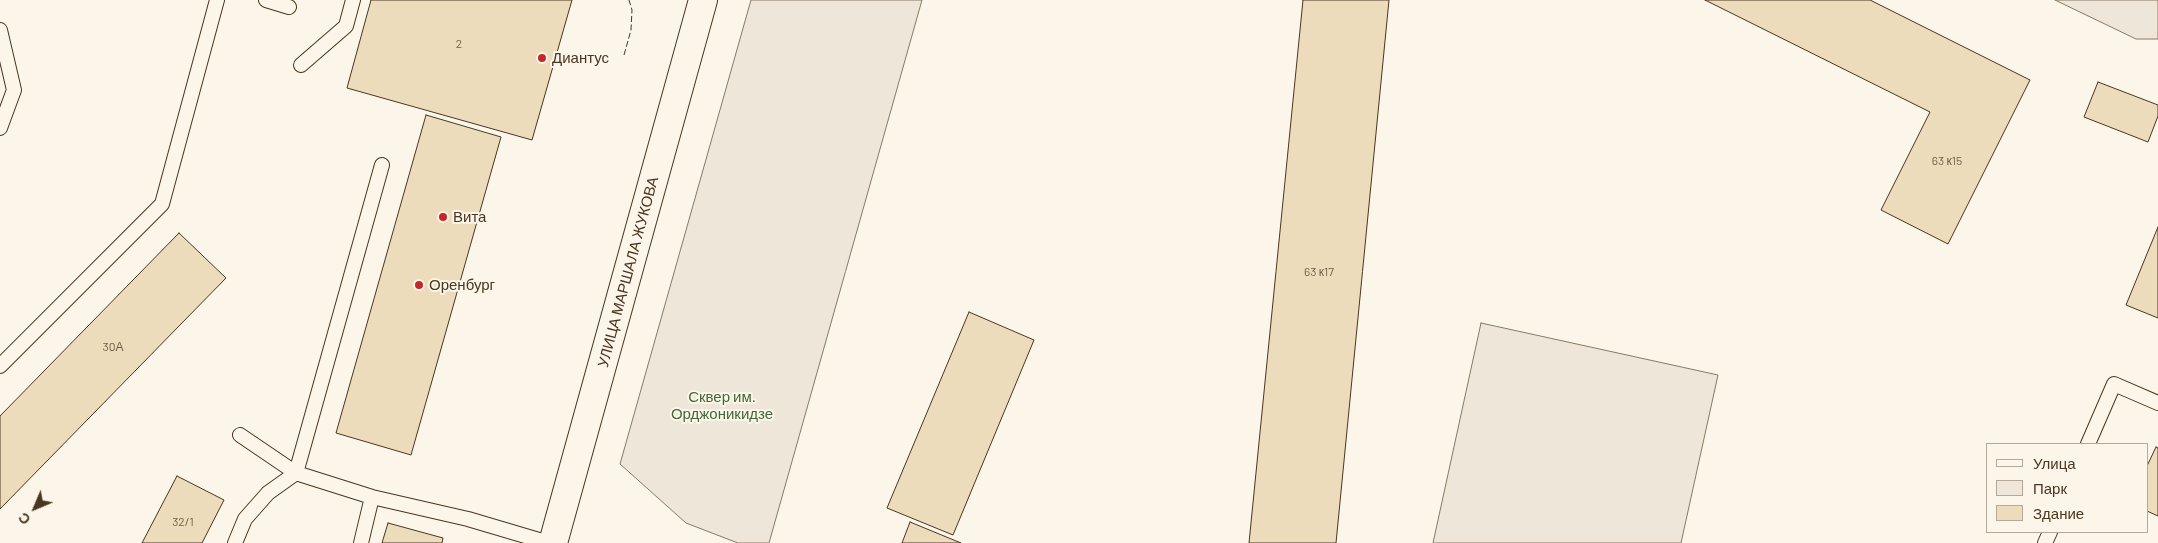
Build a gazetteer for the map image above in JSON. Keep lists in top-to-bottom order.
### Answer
{
  "streets": {
    "main road": ["УЛИЦА МАРШАЛА ЖУКОВА"]
  },
  "parks": ["Сквер им. Орджоникидзе"],
  "places": ["Диантус", "Вита", "Оренбург"],
  "house_numbers": [
    "2",
    "63 к15",
    "63 к17",
    "30А",
    "32/1"
  ],
  "legend": ["Улица", "Парк", "Здание"],
  "north": "bottom left"
}
